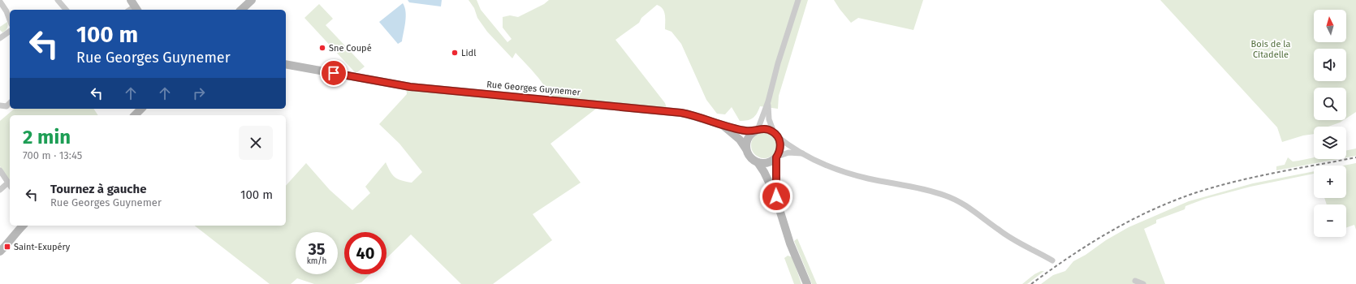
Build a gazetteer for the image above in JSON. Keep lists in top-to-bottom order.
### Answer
{
  "streets": {
    "street": ["Rue Georges Guynemer"]
  },
  "parks": ["Bois de la Citadelle"],
  "places": {
    "other": ["Sne Coupé", "Lidl"],
    "transit": ["Saint-Exupéry"]
  },
  "north": "top",
  "page": {
    "map_buttons": ["+", "−"],
    "turn": ["100 m", "Rue Georges Guynemer"],
    "heading": ["2 min", "700 m · 13:45"],
    "list": [
      {
        "name": "Tournez à gauche",
        "note": "Rue Georges Guynemer",
        "value": "100 m"
      }
    ],
    "speed": "35 km/h",
    "limit": "40"
  }
}
